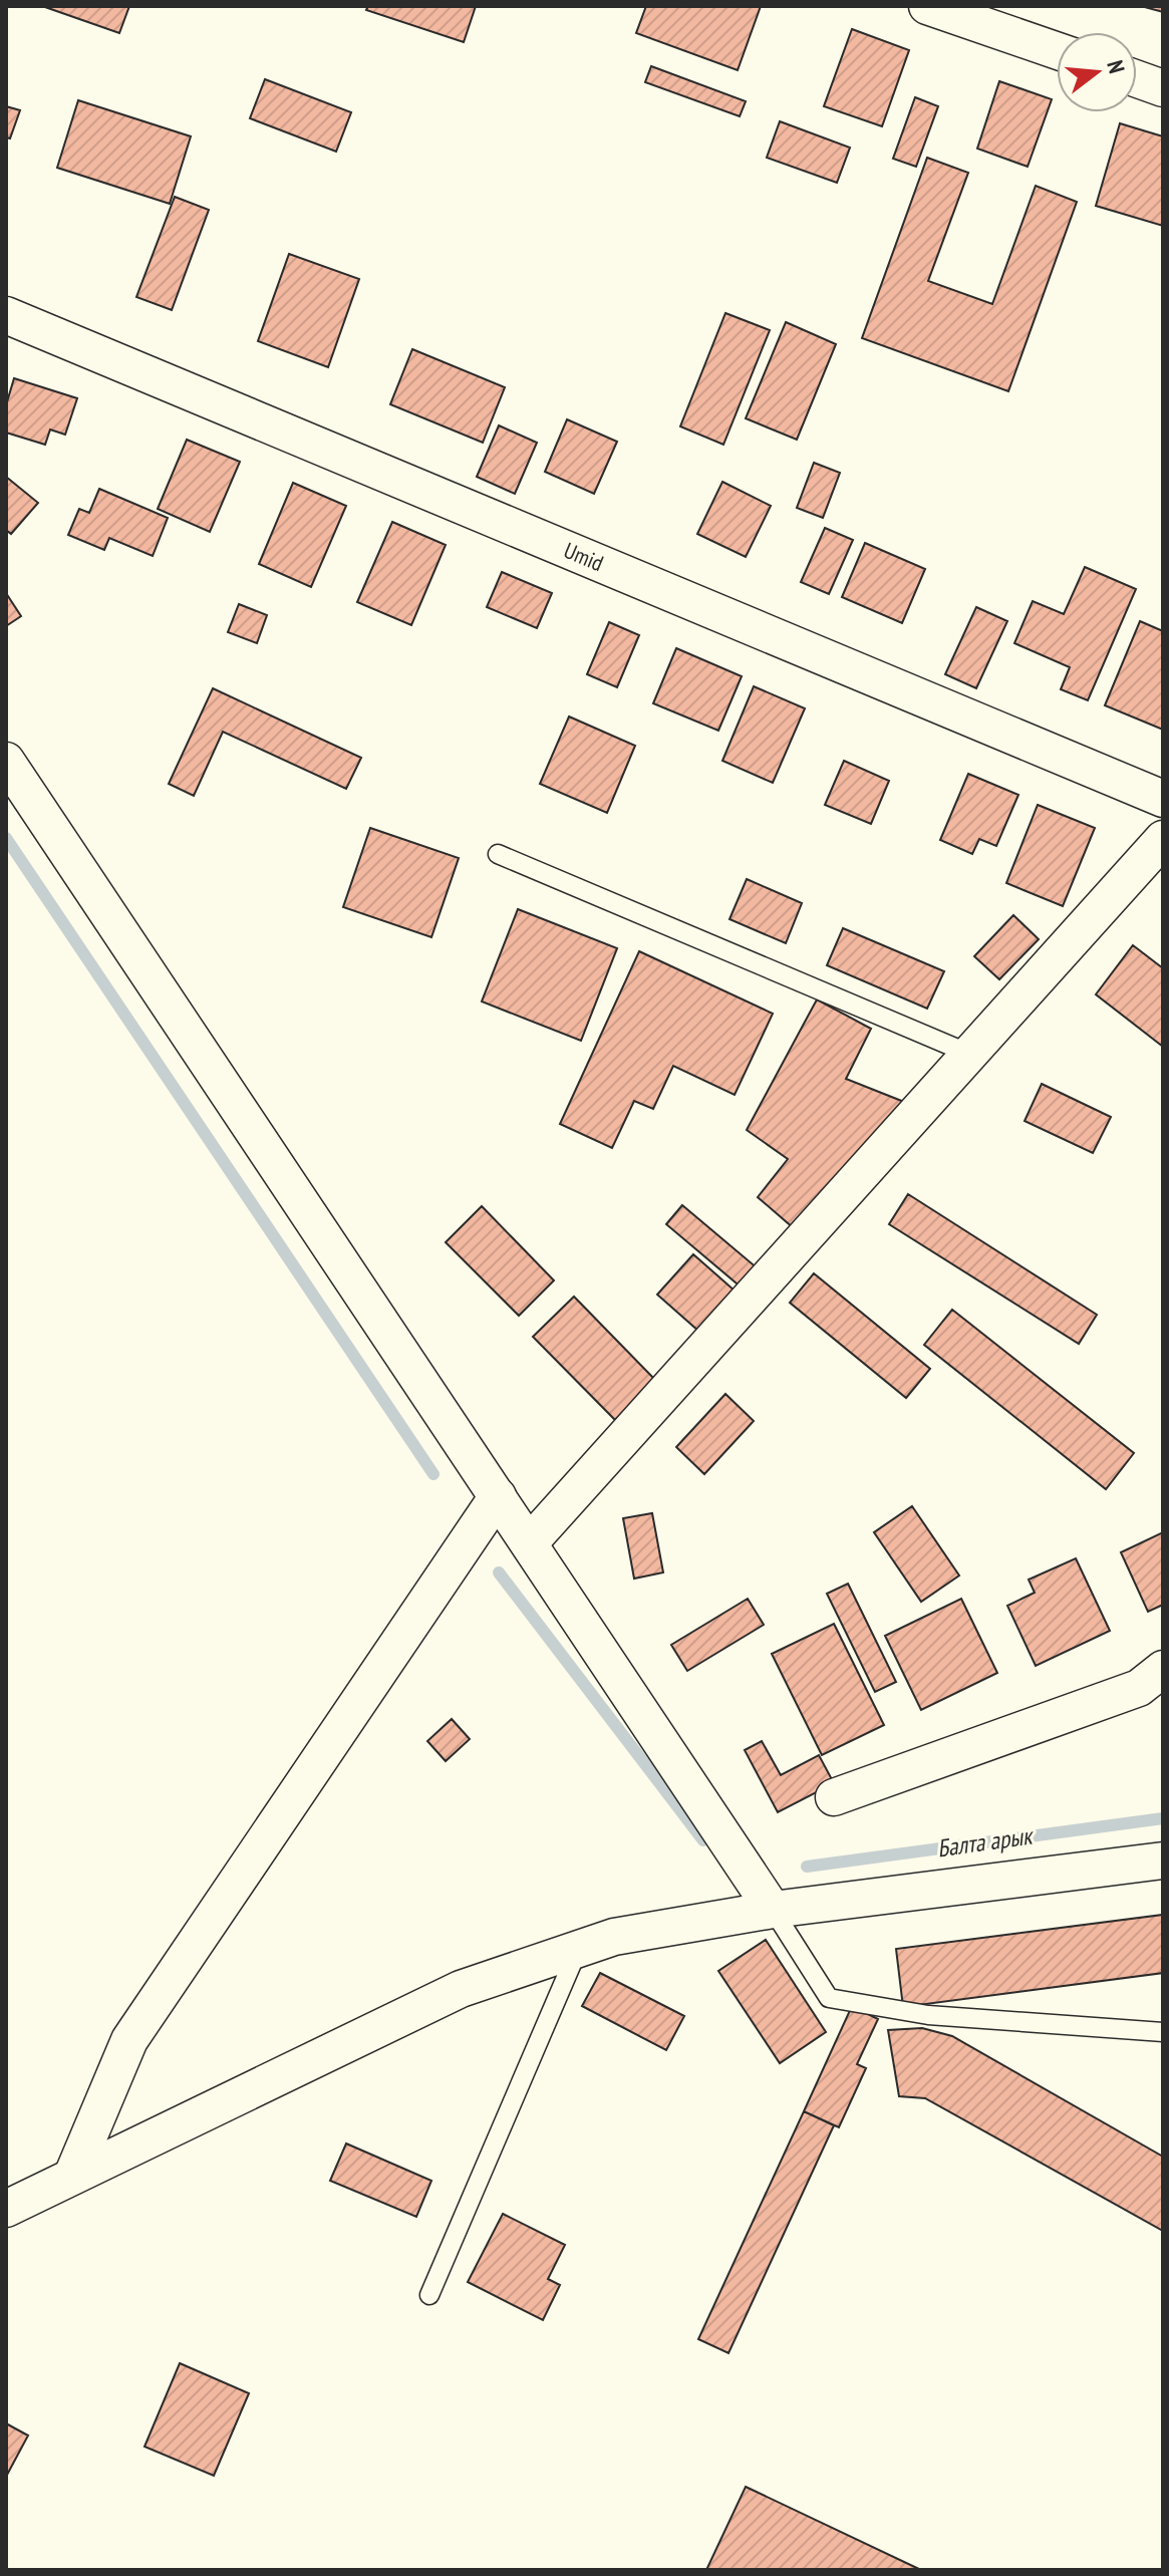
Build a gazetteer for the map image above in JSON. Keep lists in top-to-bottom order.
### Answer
{
  "streets": {
    "street": ["Umid"]
  },
  "water": ["Балта арык"],
  "north": "right"
}
